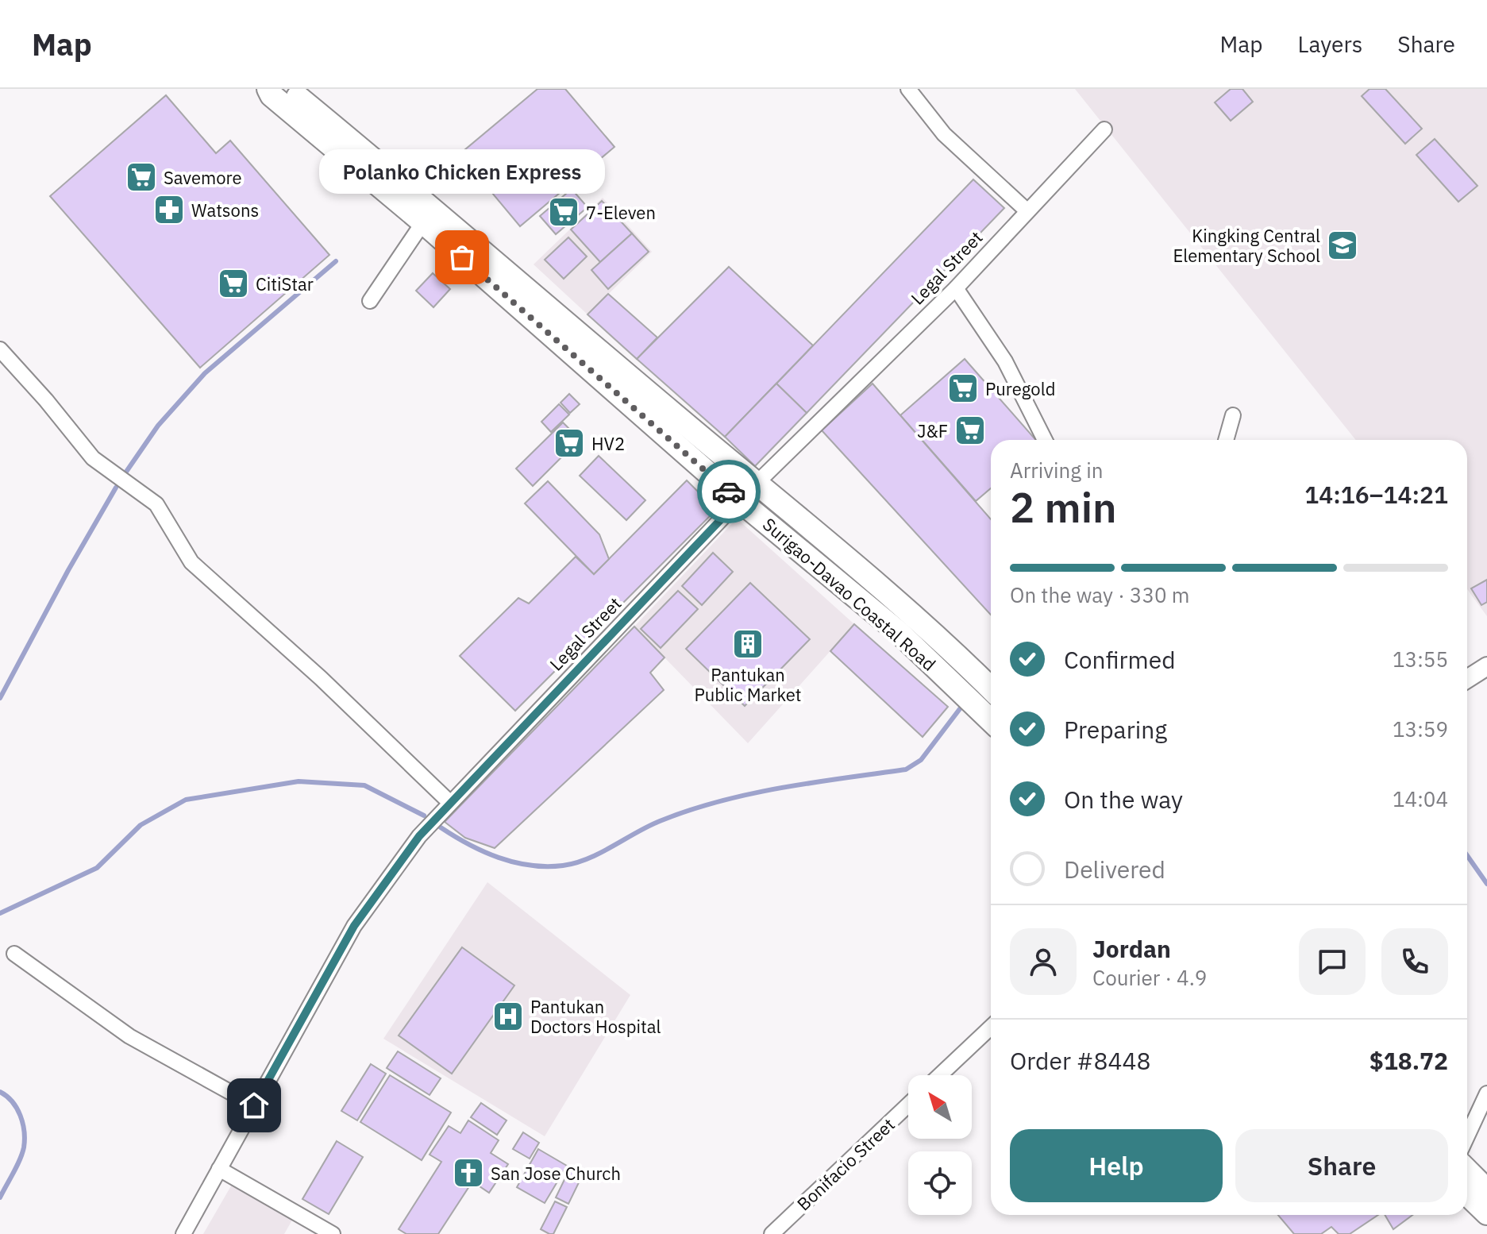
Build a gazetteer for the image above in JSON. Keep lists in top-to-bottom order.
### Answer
{
  "streets": {
    "highway": ["Surigao-Davao Coastal Road"],
    "street": ["Legal Street", "Bonifacio Street"]
  },
  "crossings": [
    ["Legal Street", "Surigao-Davao Coastal Road"]
  ],
  "places": {
    "supermarket": [
      "Savemore",
      "7-Eleven",
      "CitiStar",
      "Puregold",
      "J&F",
      "HV2"
    ],
    "pharmacy": ["Watsons"],
    "school or university": ["Kingking Central Elementary School"],
    "other": ["Polanko Chicken Express"],
    "building": ["Pantukan Public Market"],
    "hospital": ["Pantukan Doctors Hospital"],
    "church": ["San Jose Church"]
  },
  "north": "top left",
  "page": {
    "header": "Map",
    "nav": ["Map", "Layers", "Share"],
    "bubble": "Polanko Chicken Express",
    "heading": ["2 min", "Arriving in", "14:16–14:21"],
    "panel": [
      "Jordan",
      "Courier · 4.9",
      "Order #8448",
      "$18.72"
    ],
    "bar": "On the way · 330 m",
    "list": [
      ["Confirmed", "13:55"],
      ["Preparing", "13:59"],
      ["On the way", "14:04"],
      "Delivered"
    ],
    "buttons": ["Help", "Share"]
  }
}
